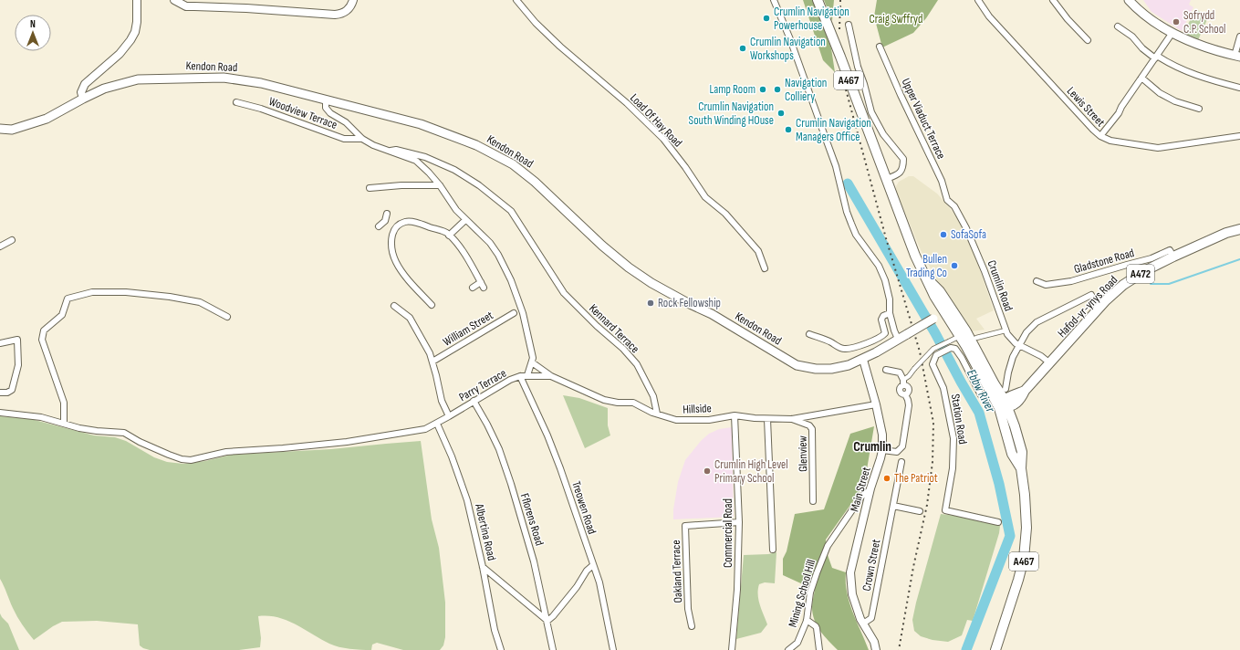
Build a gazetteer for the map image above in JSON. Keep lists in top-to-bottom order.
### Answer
{
  "streets": {
    "main road": [
      "Kendon Road",
      "A467",
      "A472",
      "Hafod-yr-ynys Road"
    ],
    "street": [
      "Lewis Street",
      "Woodview Terrace",
      "Upper Viaduct Terrace",
      "Load Of Hay Road",
      "Gladstone Road",
      "Crumlin Road",
      "William Street",
      "Kennard Terrace",
      "Parry Terrace",
      "Hillside",
      "Station Road",
      "Glenview",
      "Main Street",
      "Treowen Road",
      "Fflorens Road",
      "Albertina Road",
      "Commercial Road",
      "Crown Street",
      "Oakland Terrace",
      "Mining School Hill"
    ]
  },
  "crossings": [
    ["Kendon Road", "A467"],
    ["Kendon Road", "Main Street"],
    ["A467", "Hafod-yr-ynys Road"],
    ["Upper Viaduct Terrace", "Crumlin Road"],
    ["Gladstone Road", "Hafod-yr-ynys Road"],
    ["Crumlin Road", "Hafod-yr-ynys Road"],
    ["Kennard Terrace", "Hillside"],
    ["Parry Terrace", "Hillside"],
    ["Parry Terrace", "Treowen Road"],
    ["Parry Terrace", "Fflorens Road"],
    ["Parry Terrace", "Albertina Road"],
    ["Hillside", "Glenview"],
    ["Hillside", "Main Street"],
    ["Hillside", "Commercial Road"],
    ["Main Street", "Crown Street"],
    ["Main Street", "Mining School Hill"],
    ["Commercial Road", "Oakland Terrace"]
  ],
  "districts": ["Crumlin"],
  "water": ["Ebbw River"],
  "parks": ["Craig Swffryd"],
  "places": [
    "Crumlin Navigation Powerhouse",
    "Sofrydd C.P. School",
    "Crumlin Navigation Workshops",
    "Lamp Room",
    "Navigation Colliery",
    "Crumlin Navigation South Winding HOuse",
    "Crumlin Navigation Managers Office",
    "SofaSofa",
    "Bullen Trading Co",
    "Rock Fellowship",
    "Crumlin High Level Primary School",
    "The Patriot"
  ],
  "north": "top"
}
